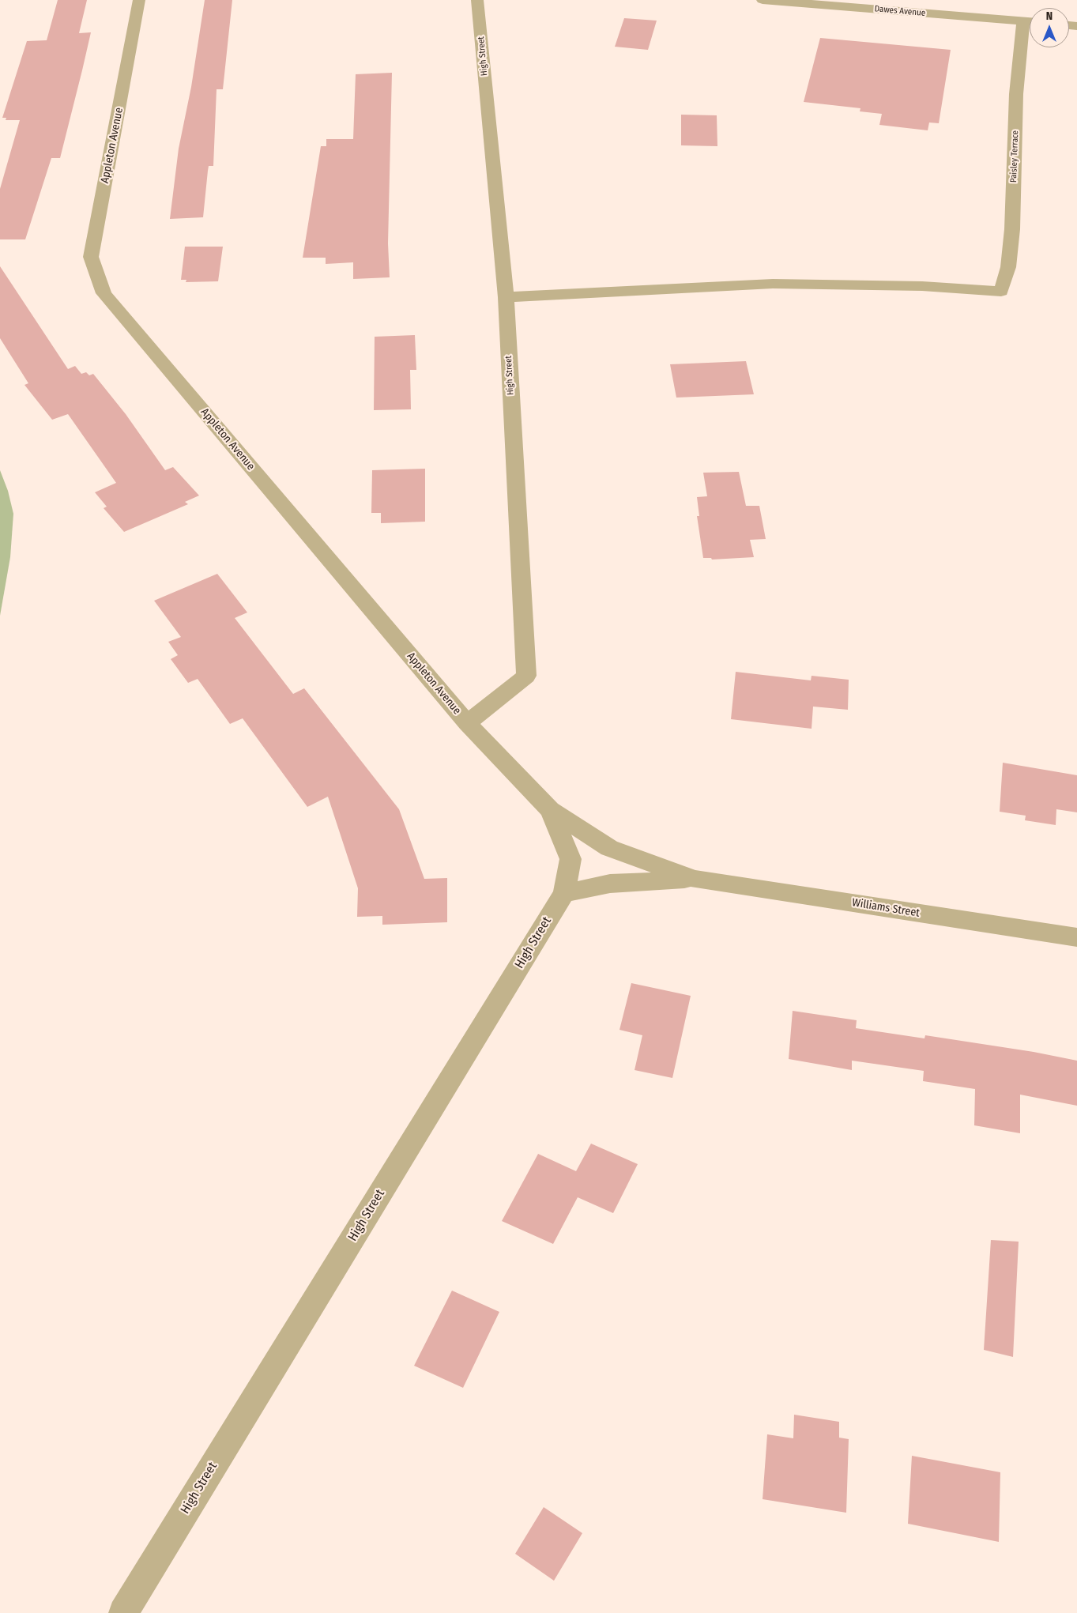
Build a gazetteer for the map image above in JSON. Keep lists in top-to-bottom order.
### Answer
{
  "streets": {
    "street": [
      "Dawes Avenue",
      "High Street",
      "Appleton Avenue",
      "Paisley Terrace",
      "Williams Street"
    ]
  },
  "crossings": [
    ["High Street", "Appleton Avenue"],
    ["High Street", "Paisley Terrace"],
    ["High Street", "Williams Street"],
    ["Appleton Avenue", "Williams Street"]
  ],
  "north": "top"
}
